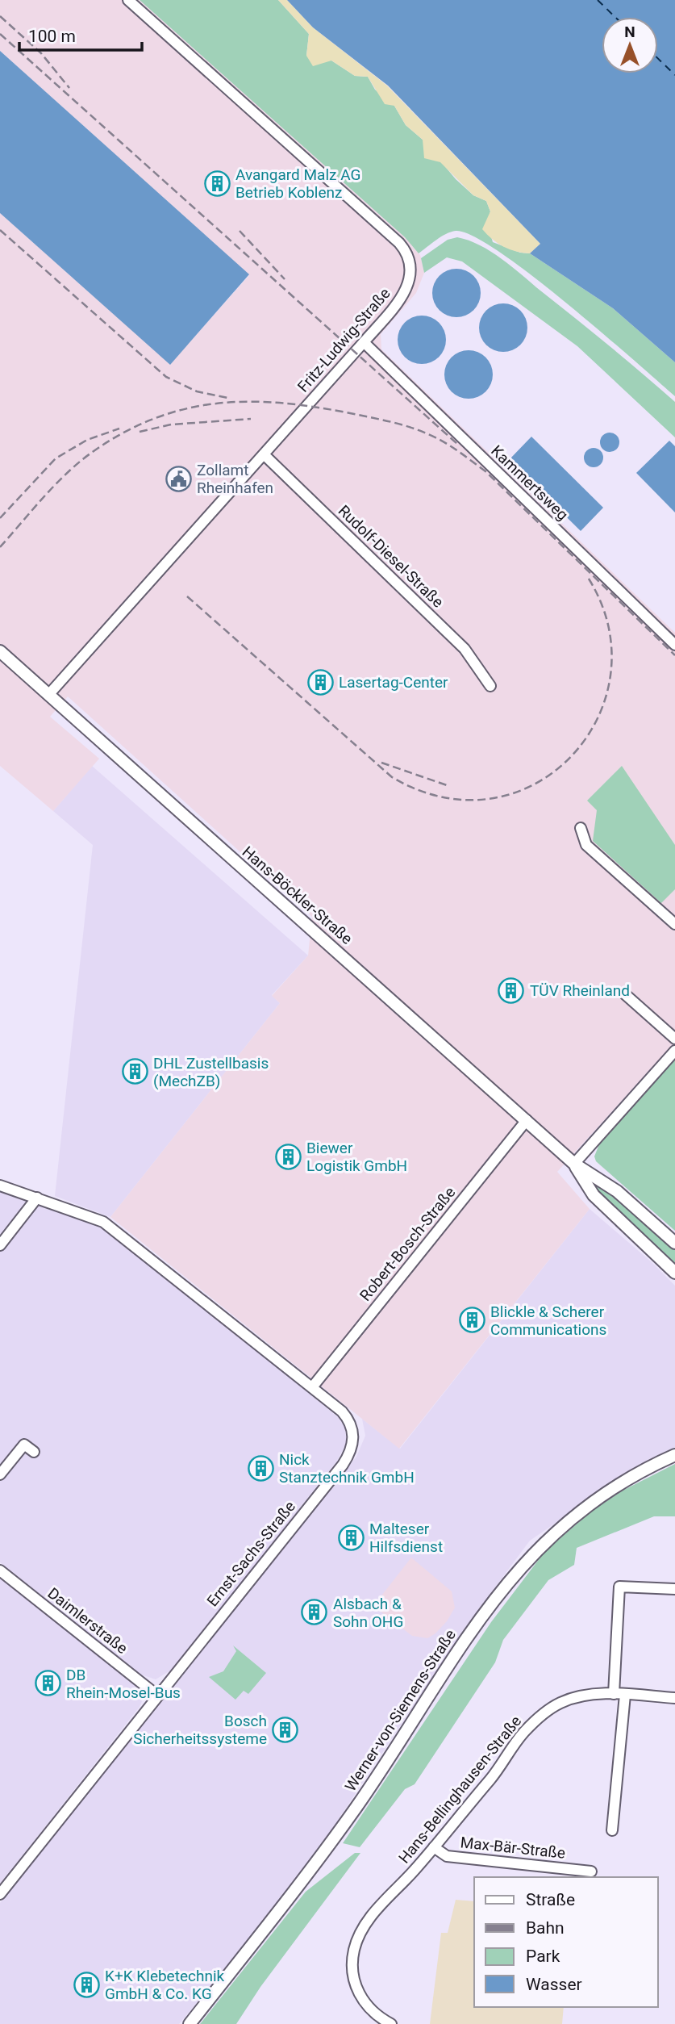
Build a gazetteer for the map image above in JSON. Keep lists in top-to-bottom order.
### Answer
{
  "streets": {
    "main road": ["Hans-Böckler-Straße", "Werner-von-Siemens-Straße"],
    "street": [
      "Fritz-Ludwig-Straße",
      "Kammertsweg",
      "Rudolf-Diesel-Straße",
      "Robert-Bosch-Straße",
      "Ernst-Sachs-Straße",
      "Daimlerstraße",
      "Hans-Bellinghausen-Straße",
      "Max-Bär-Straße"
    ]
  },
  "crossings": [
    ["Fritz-Ludwig-Straße", "Kammertsweg"],
    ["Fritz-Ludwig-Straße", "Rudolf-Diesel-Straße"],
    ["Fritz-Ludwig-Straße", "Hans-Böckler-Straße"],
    ["Hans-Böckler-Straße", "Robert-Bosch-Straße"],
    ["Robert-Bosch-Straße", "Ernst-Sachs-Straße"],
    ["Ernst-Sachs-Straße", "Daimlerstraße"],
    ["Hans-Bellinghausen-Straße", "Max-Bär-Straße"]
  ],
  "places": {
    "building": [
      "Avangard Malz AG Betrieb Koblenz",
      "Lasertag-Center",
      "TÜV Rheinland",
      "DHL Zustellbasis (MechZB)",
      "Biewer Logistik GmbH",
      "Blickle & Scherer Communications",
      "Nick Stanztechnik GmbH",
      "Malteser Hilfsdienst",
      "Alsbach & Sohn OHG",
      "DB Rhein-Mosel-Bus",
      "Bosch Sicherheitssysteme",
      "K+K Klebetechnik GmbH & Co. KG"
    ],
    "public building": ["Zollamt Rheinhafen"]
  },
  "legend": [
    "Straße",
    "Bahn",
    "Park",
    "Wasser"
  ],
  "scale_bar": "100 m",
  "north": "top"
}
